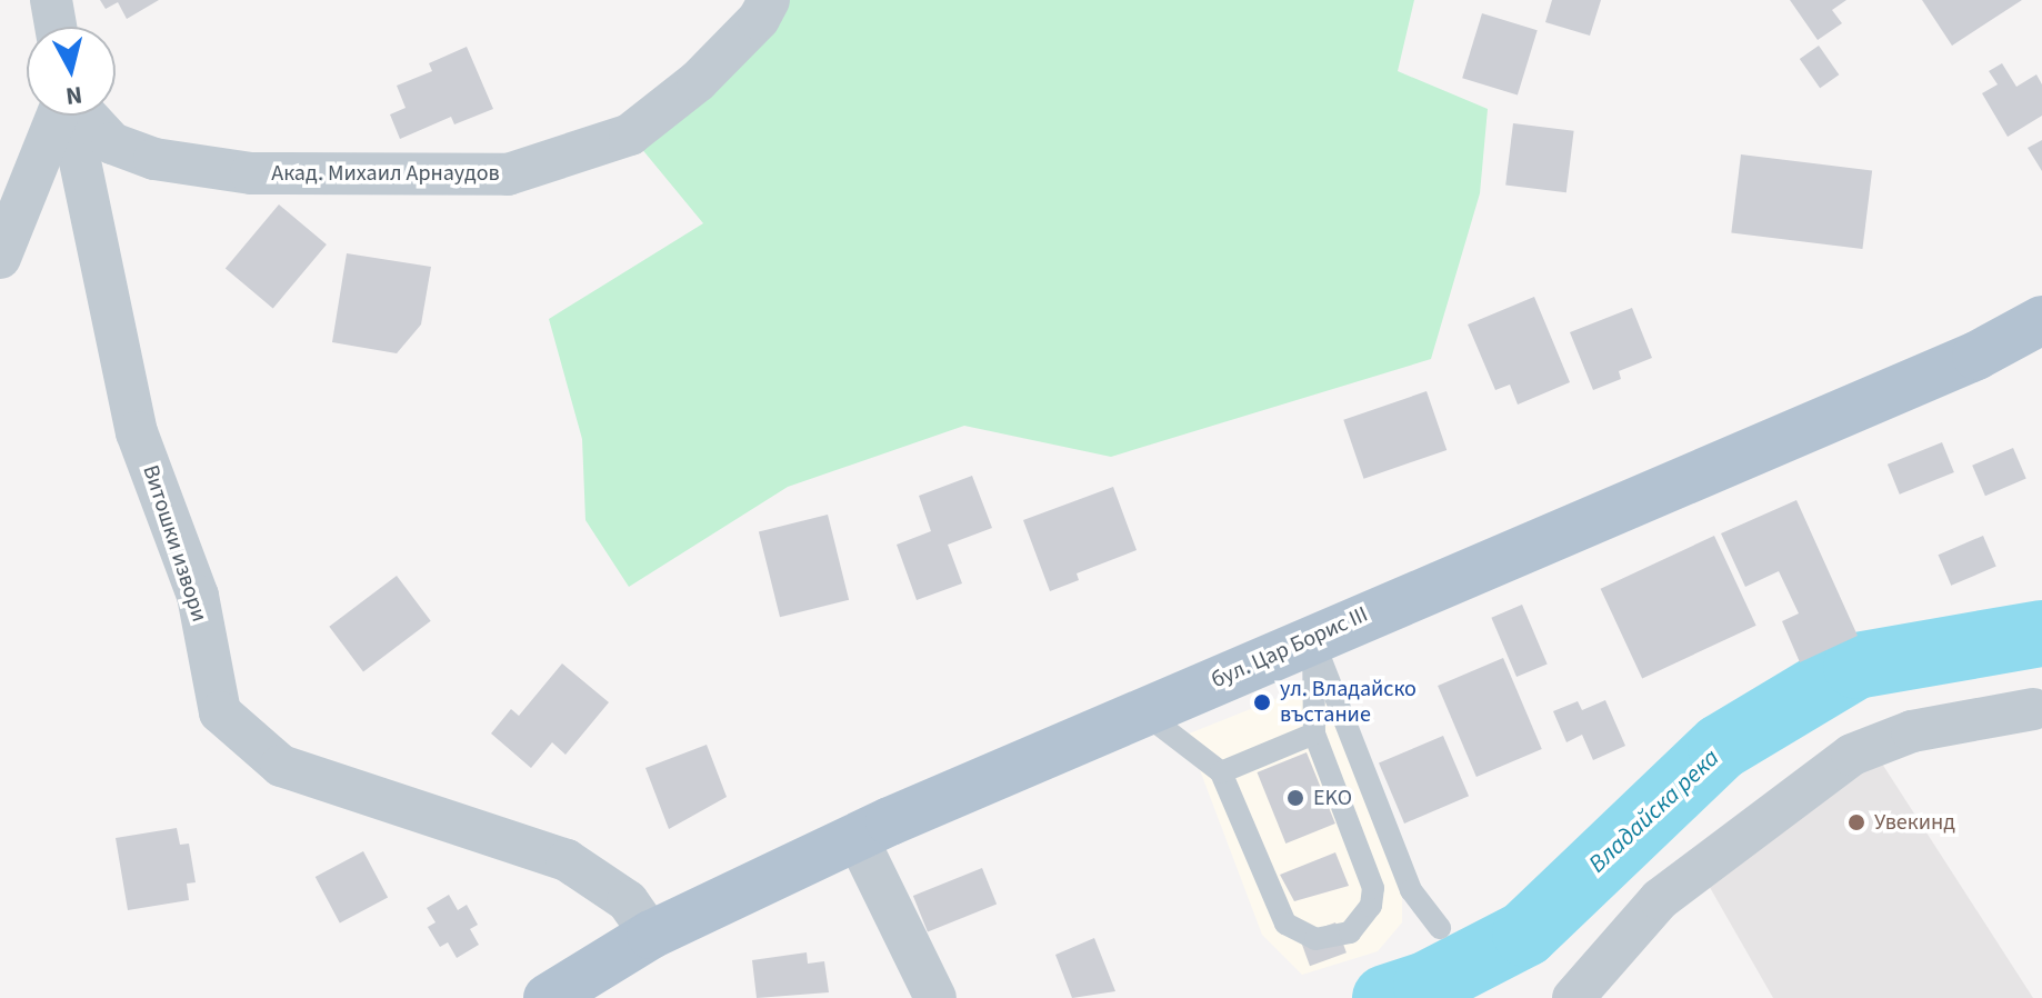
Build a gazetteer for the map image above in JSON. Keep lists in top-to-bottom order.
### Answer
{
  "streets": {
    "main road": ["бул. Цар Борис III"],
    "street": ["Акад. Михаил Арнаудов", "Витошки извори"]
  },
  "crossings": [
    ["Витошки извори", "бул. Цар Борис III"]
  ],
  "water": ["Владайска река"],
  "places": ["ул. Владайско въстание", "EKO", "Увекинд"],
  "north": "bottom"
}
